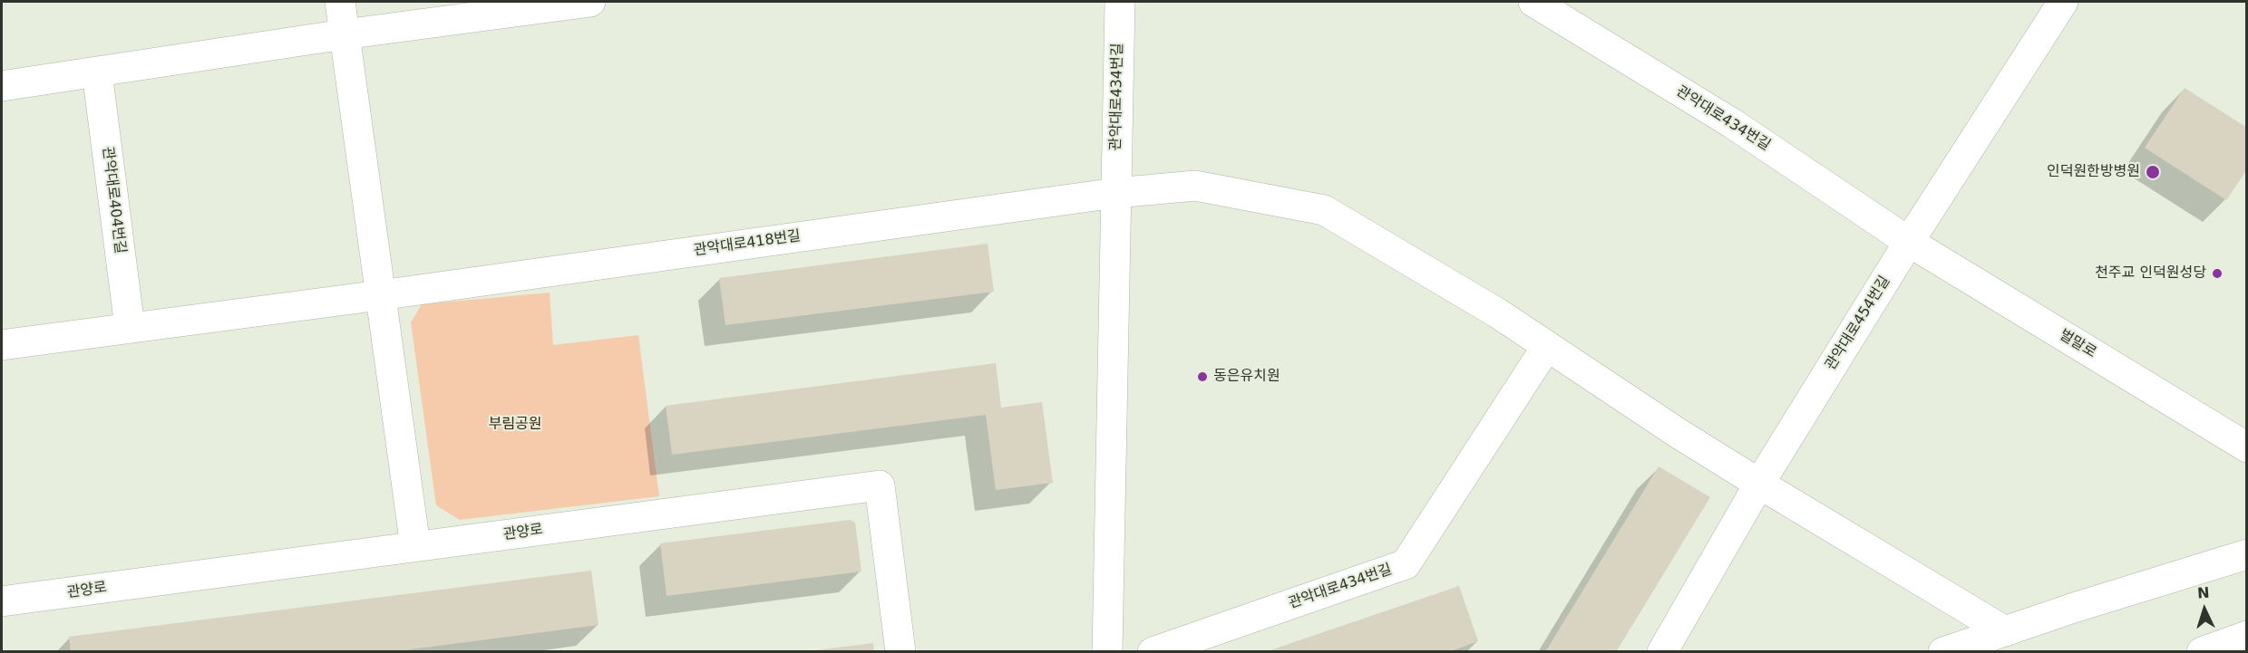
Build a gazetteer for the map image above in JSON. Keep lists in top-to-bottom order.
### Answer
{
  "streets": {
    "street": [
      "관악대로434번길",
      "관악대로404번길",
      "관악대로418번길",
      "관악대로454번길",
      "벌말로",
      "관양로"
    ]
  },
  "crossings": [
    ["관악대로434번길", "관악대로418번길"],
    ["관악대로434번길", "관악대로454번길"],
    ["관악대로434번길", "벌말로"],
    ["관악대로454번길", "벌말로"]
  ],
  "parks": ["부림공원"],
  "places": ["인덕원한방병원", "천주교 인덕원성당", "동은유치원"],
  "north": "top"
}
